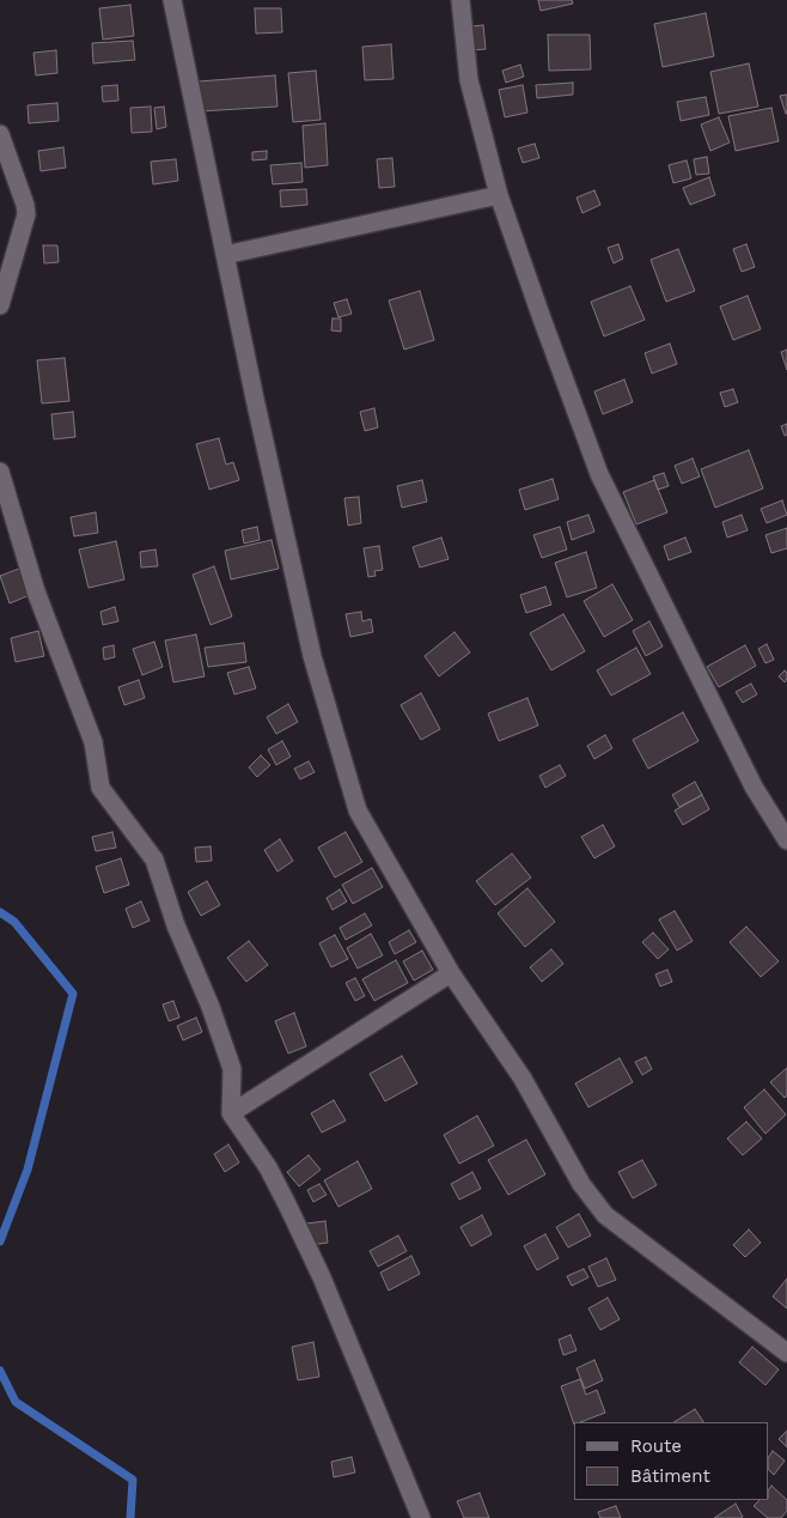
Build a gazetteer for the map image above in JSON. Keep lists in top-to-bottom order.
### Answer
{
  "legend": ["Route", "Bâtiment"]
}
